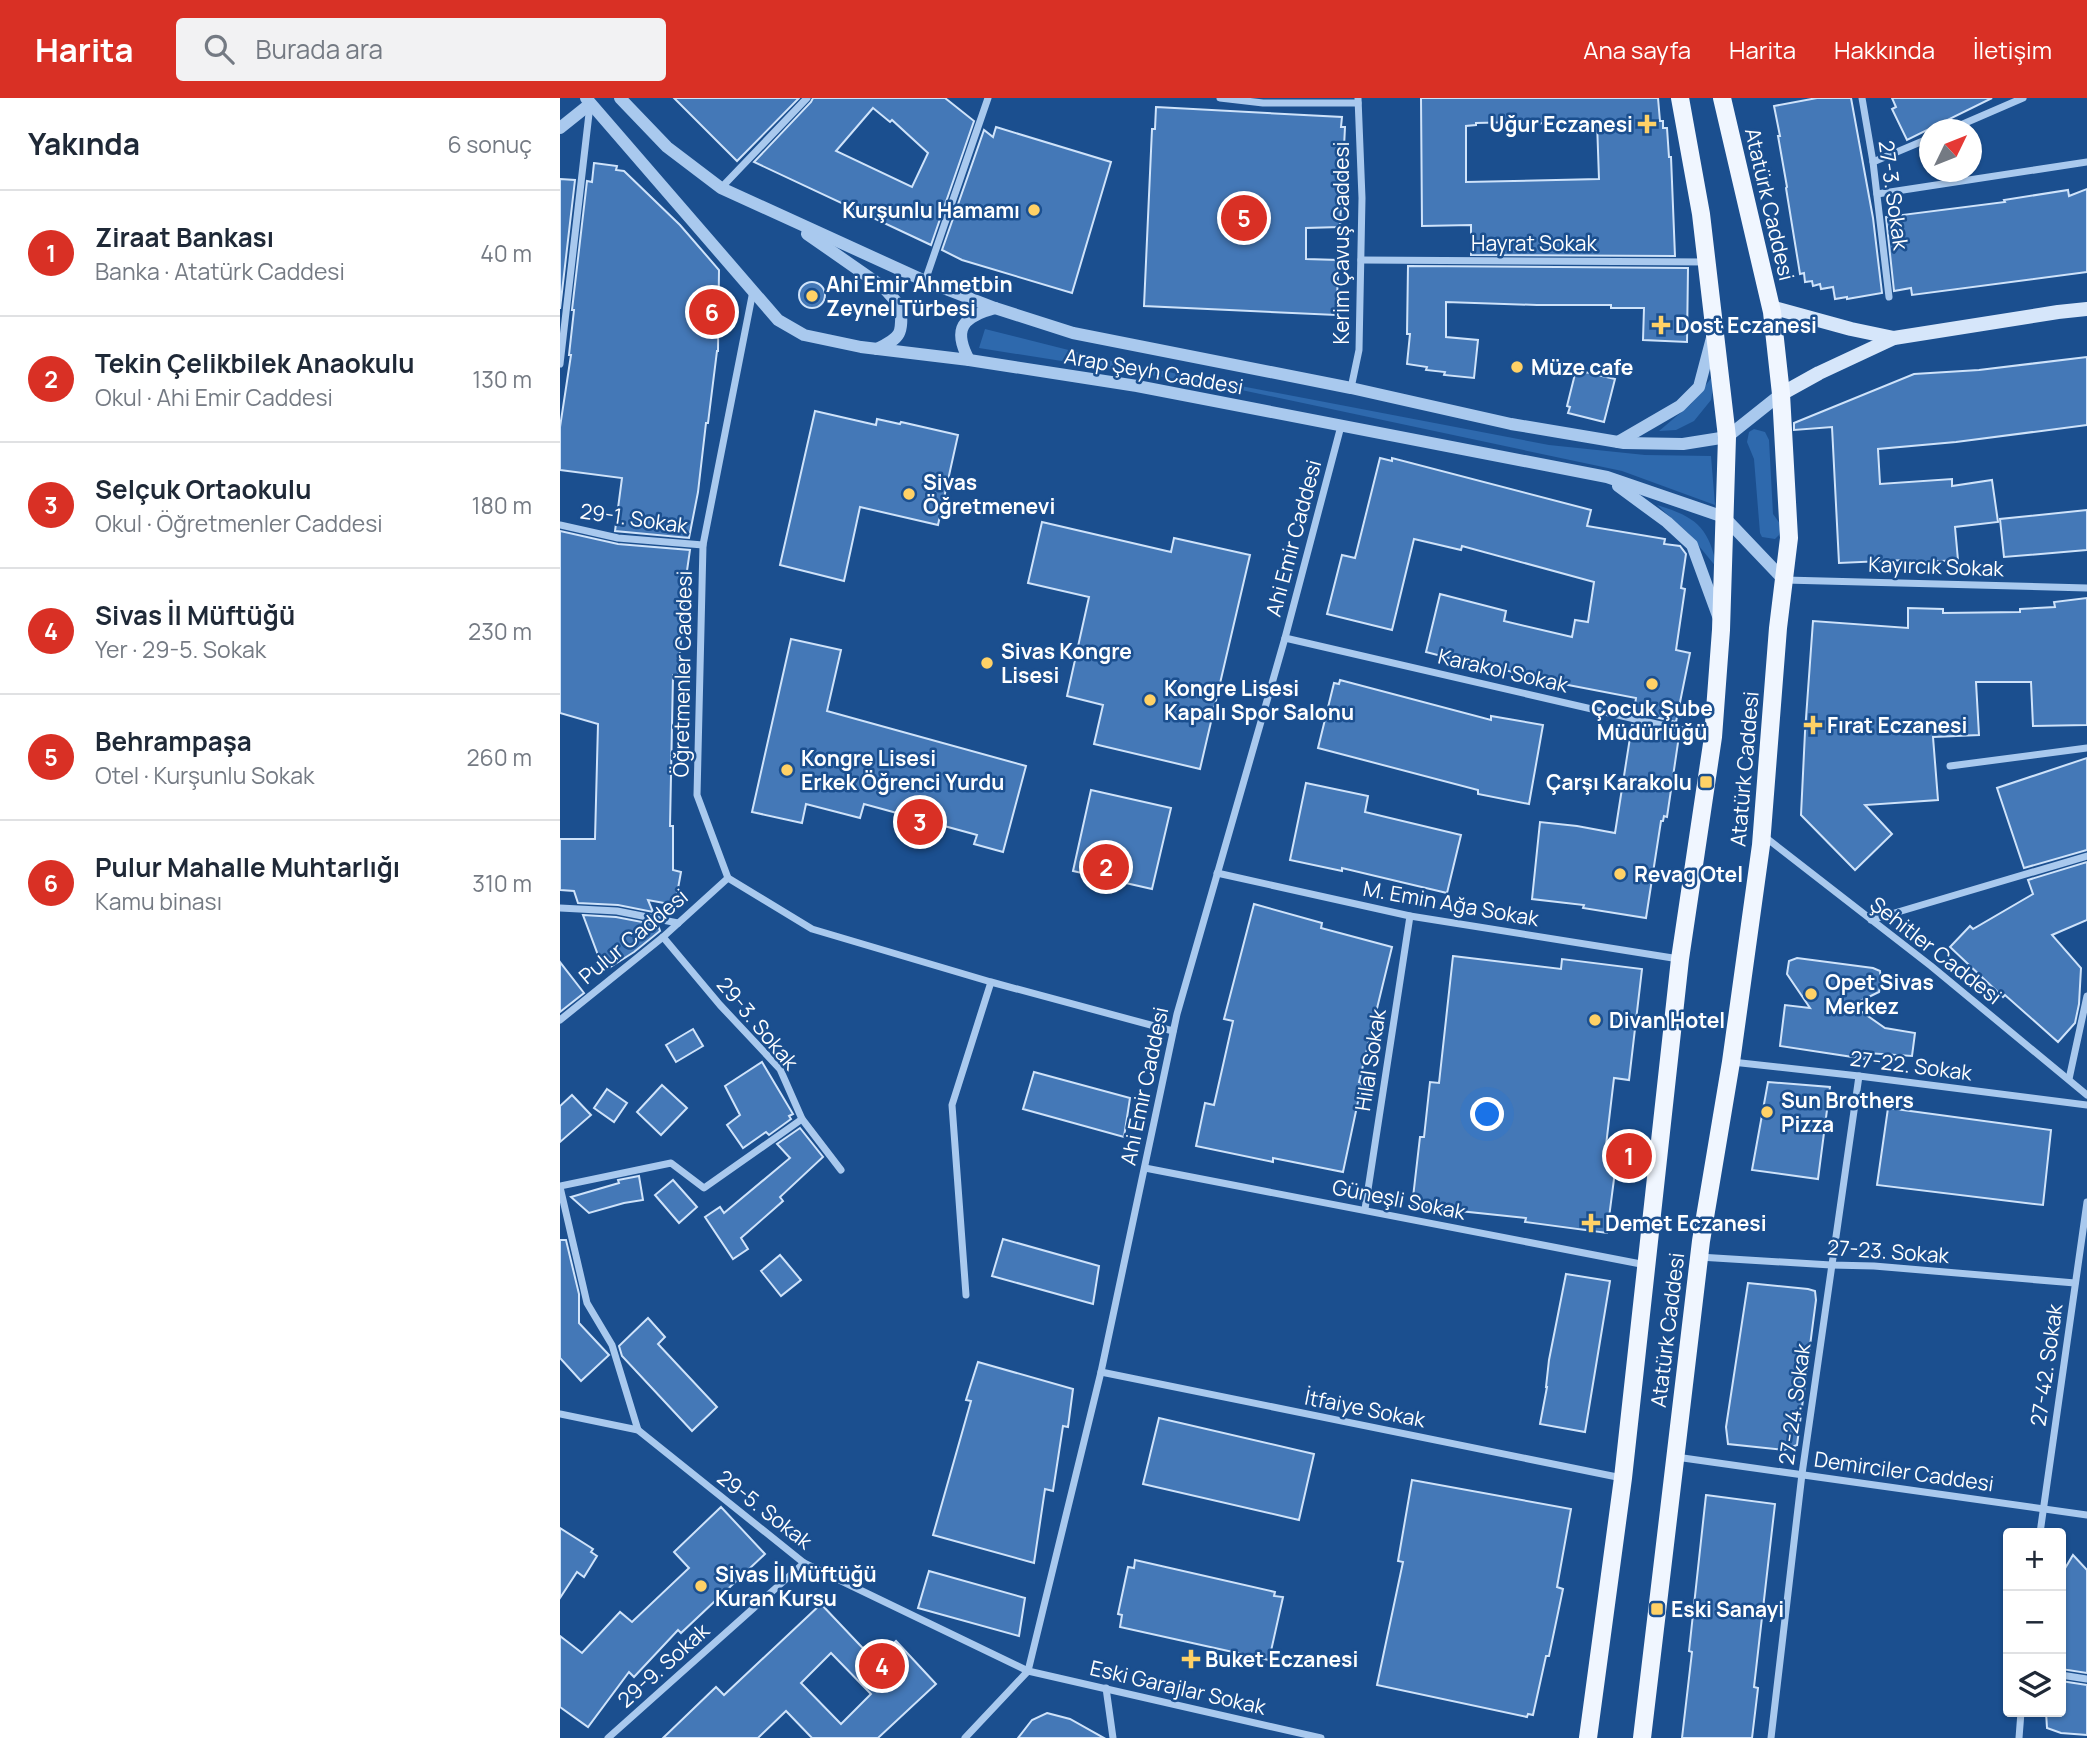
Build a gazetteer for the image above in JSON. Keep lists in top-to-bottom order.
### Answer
{
  "streets": {
    "main road": ["Atatürk Caddesi"],
    "street": [
      "27-3. Sokak",
      "Kerim Çavuş Caddesi",
      "Hayrat Sokak",
      "Arap Şeyh Caddesi",
      "29-1. Sokak",
      "Ahi Emir Caddesi",
      "Kayırcık Sokak",
      "Karakol Sokak",
      "Öğretmenler Caddesi",
      "M. Emin Ağa Sokak",
      "Pulur Caddesi",
      "Şehitler Caddesi",
      "29-3. Sokak",
      "Hilal Sokak",
      "27-22. Sokak",
      "Güneşli Sokak",
      "27-23. Sokak",
      "27-42. Sokak",
      "27-24. Sokak",
      "İtfaiye Sokak",
      "Demirciler Caddesi",
      "29-5. Sokak",
      "29-9. Sokak",
      "Eski Garajlar Sokak"
    ]
  },
  "crossings": [
    ["Atatürk Caddesi", "Hayrat Sokak"],
    ["Atatürk Caddesi", "Arap Şeyh Caddesi"],
    ["Atatürk Caddesi", "Kayırcık Sokak"],
    ["Atatürk Caddesi", "Karakol Sokak"],
    ["Atatürk Caddesi", "M. Emin Ağa Sokak"],
    ["Atatürk Caddesi", "Şehitler Caddesi"],
    ["Atatürk Caddesi", "27-22. Sokak"],
    ["Atatürk Caddesi", "Güneşli Sokak"],
    ["Atatürk Caddesi", "27-23. Sokak"],
    ["Atatürk Caddesi", "İtfaiye Sokak"],
    ["Atatürk Caddesi", "Demirciler Caddesi"],
    ["Kerim Çavuş Caddesi", "Hayrat Sokak"],
    ["Kerim Çavuş Caddesi", "Arap Şeyh Caddesi"],
    ["Arap Şeyh Caddesi", "Ahi Emir Caddesi"],
    ["Arap Şeyh Caddesi", "Kayırcık Sokak"],
    ["Arap Şeyh Caddesi", "Öğretmenler Caddesi"],
    ["29-1. Sokak", "Öğretmenler Caddesi"],
    ["Ahi Emir Caddesi", "Karakol Sokak"],
    ["Ahi Emir Caddesi", "M. Emin Ağa Sokak"],
    ["Ahi Emir Caddesi", "Güneşli Sokak"],
    ["Ahi Emir Caddesi", "İtfaiye Sokak"],
    ["Ahi Emir Caddesi", "29-5. Sokak"],
    ["Ahi Emir Caddesi", "Eski Garajlar Sokak"],
    ["Öğretmenler Caddesi", "Pulur Caddesi"],
    ["M. Emin Ağa Sokak", "Hilal Sokak"],
    ["Pulur Caddesi", "29-3. Sokak"],
    ["Hilal Sokak", "Güneşli Sokak"],
    ["27-22. Sokak", "27-24. Sokak"],
    ["27-23. Sokak", "27-42. Sokak"],
    ["27-23. Sokak", "27-24. Sokak"],
    ["27-42. Sokak", "Demirciler Caddesi"],
    ["27-24. Sokak", "Demirciler Caddesi"],
    ["29-5. Sokak", "29-9. Sokak"],
    ["29-5. Sokak", "Eski Garajlar Sokak"]
  ],
  "places": {
    "health": [
      "Uğur Eczanesi",
      "Dost Eczanesi",
      "Fırat Eczanesi",
      "Demet Eczanesi",
      "Buket Eczanesi"
    ],
    "other": [
      "Kurşunlu Hamamı",
      "Ahi Emir Ahmetbin Zeynel Türbesi",
      "Müze cafe",
      "Sivas Öğretmenevi",
      "Sivas Kongre Lisesi",
      "Çocuk Şube Müdürlüğü",
      "Kongre Lisesi Kapalı Spor Salonu",
      "Kongre Lisesi Erkek Öğrenci Yurdu",
      "Revag Otel",
      "Opet Sivas Merkez",
      "Divan Hotel",
      "Sun Brothers Pizza",
      "Sivas İl Müftüğü Kuran Kursu"
    ],
    "transit": ["Çarşı Karakolu", "Eski Sanayi"]
  },
  "north": "top right",
  "page": {
    "header": "Harita",
    "search": "Burada ara",
    "nav": [
      "Ana sayfa",
      "Harita",
      "Hakkında",
      "İletişim"
    ],
    "heading": ["Yakında", "6 sonuç"],
    "list": [
      {
        "mark": "1",
        "name": "Ziraat Bankası",
        "note": "Banka · Atatürk Caddesi",
        "value": "40 m"
      },
      {
        "mark": "2",
        "name": "Tekin Çelikbilek Anaokulu",
        "note": "Okul · Ahi Emir Caddesi",
        "value": "130 m"
      },
      {
        "mark": "3",
        "name": "Selçuk Ortaokulu",
        "note": "Okul · Öğretmenler Caddesi",
        "value": "180 m"
      },
      {
        "mark": "4",
        "name": "Sivas İl Müftüğü",
        "note": "Yer · 29-5. Sokak",
        "value": "230 m"
      },
      {
        "mark": "5",
        "name": "Behrampaşa",
        "note": "Otel · Kurşunlu Sokak",
        "value": "260 m"
      },
      {
        "mark": "6",
        "name": "Pulur Mahalle Muhtarlığı",
        "note": "Kamu binası",
        "value": "310 m"
      }
    ],
    "pins": [
      "5",
      "6",
      "3",
      "2",
      "1",
      "4"
    ],
    "map_buttons": ["+", "−"]
  }
}
